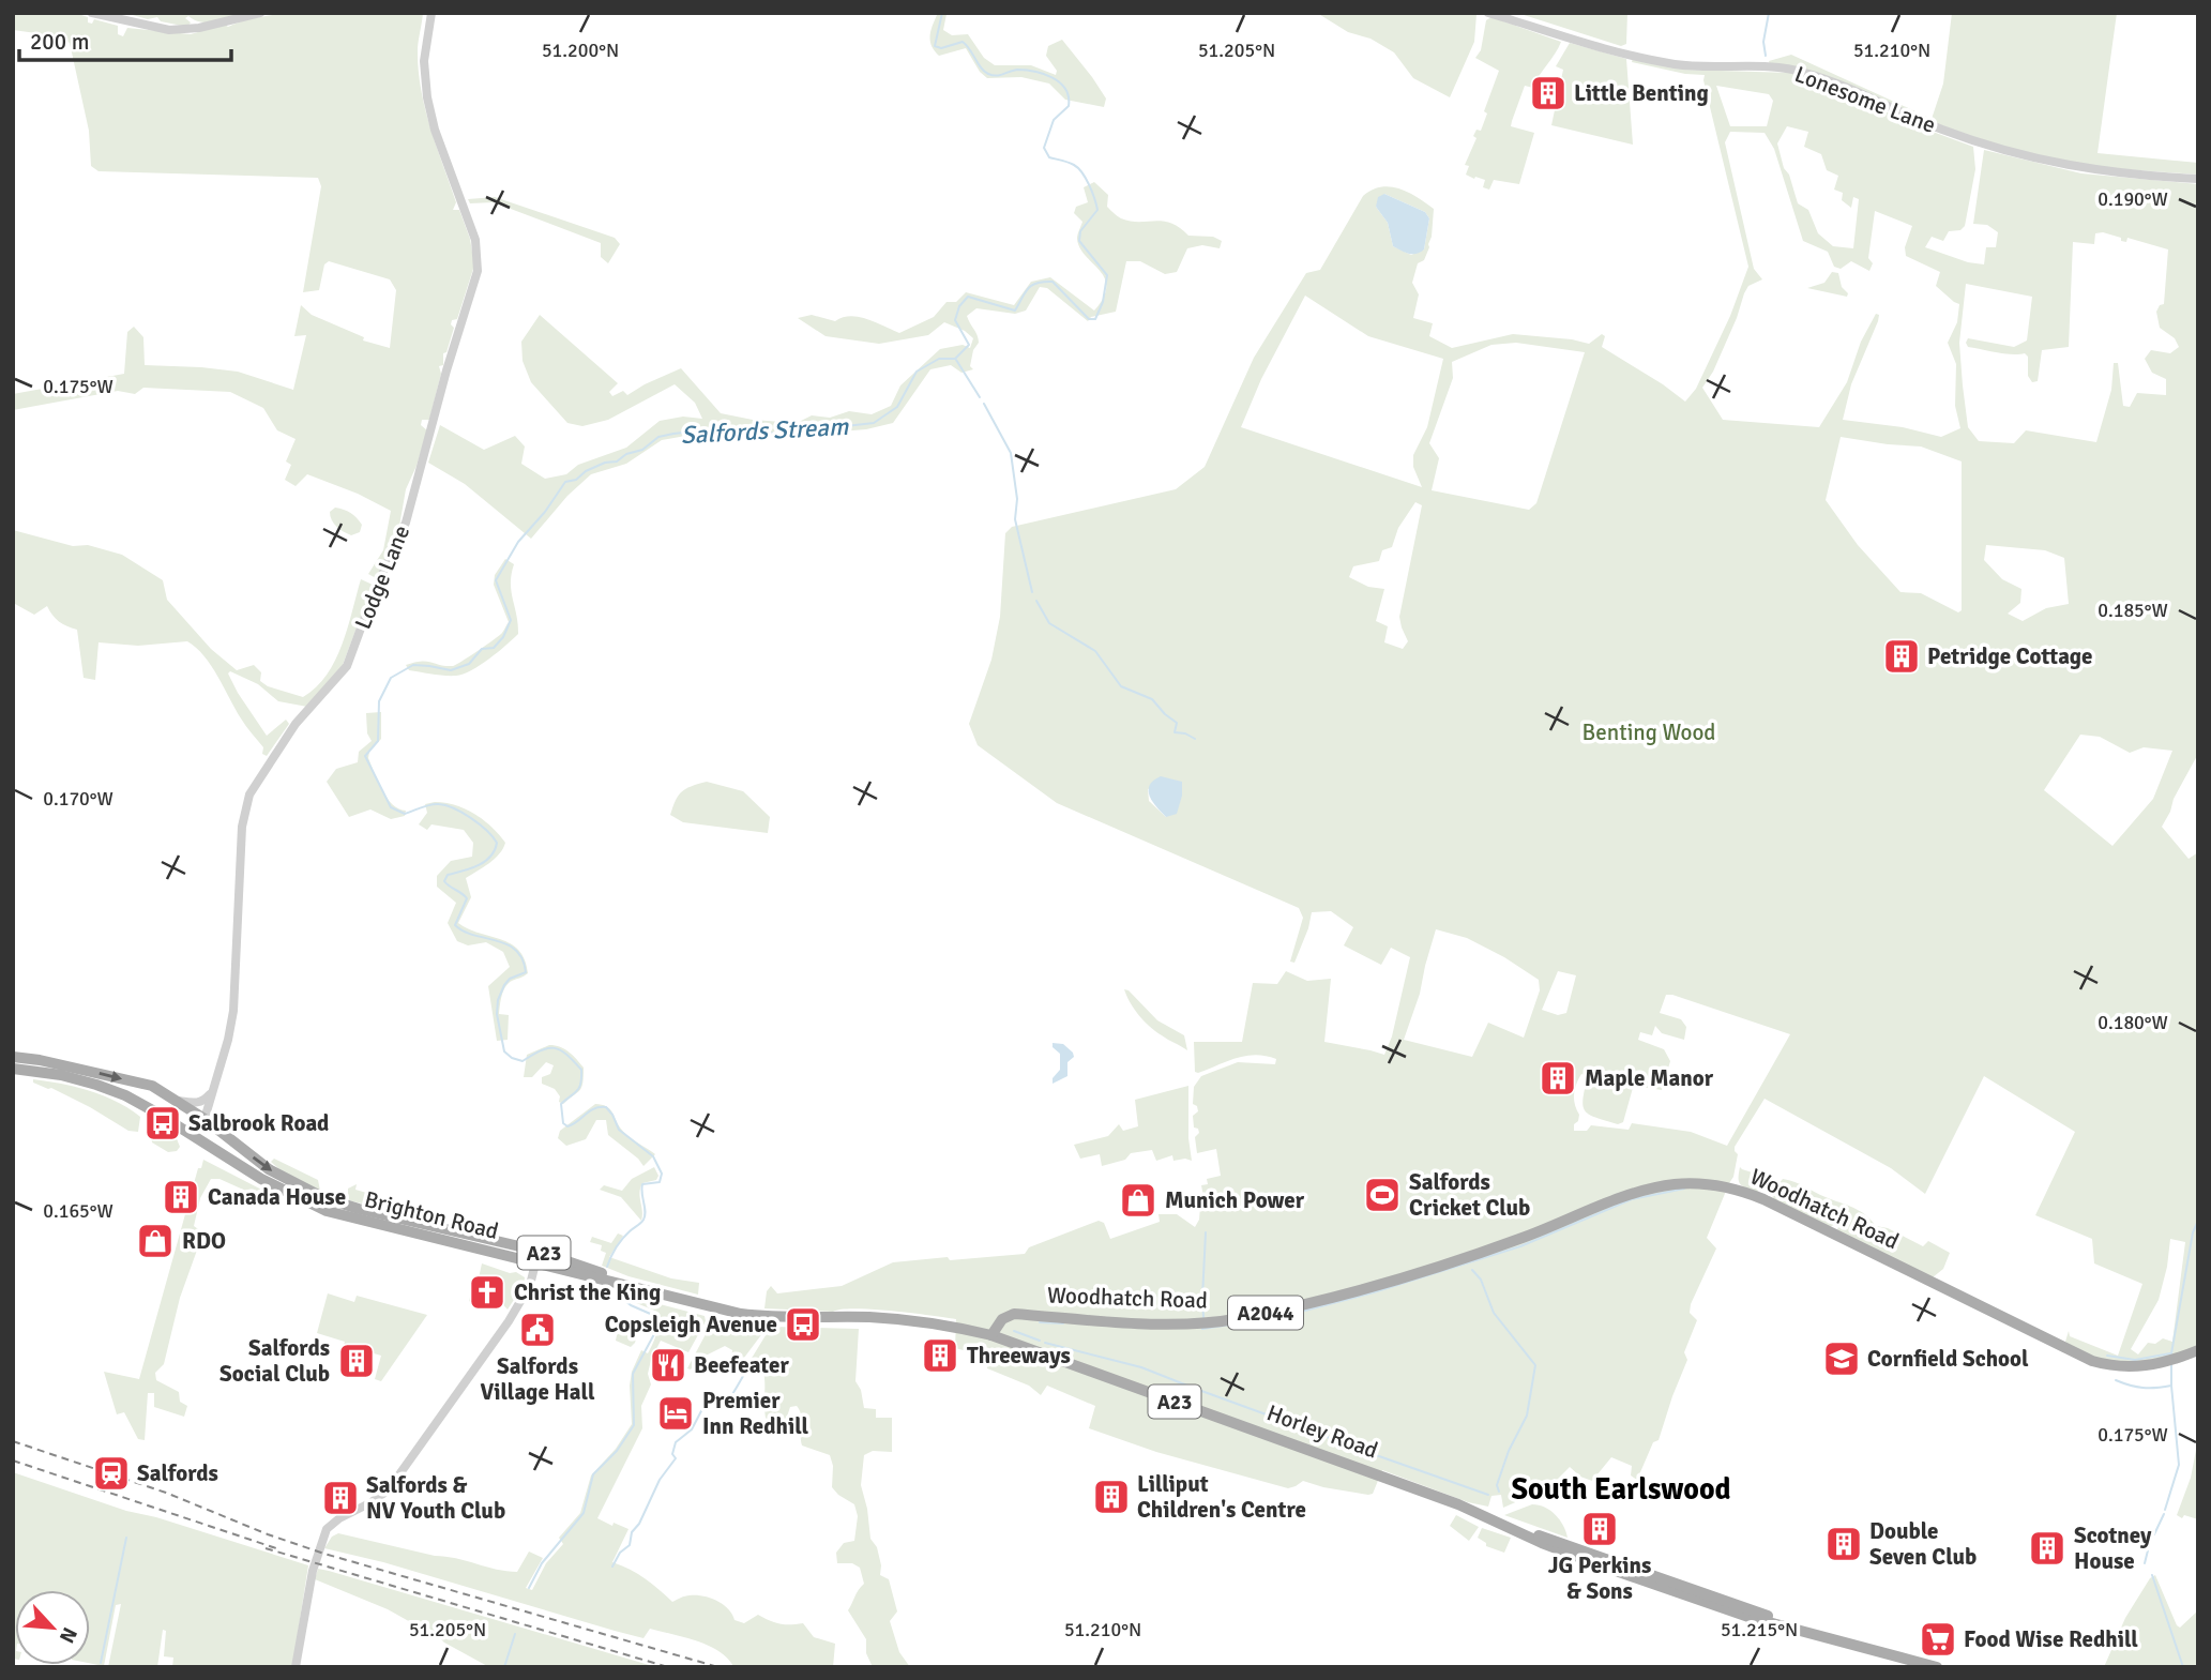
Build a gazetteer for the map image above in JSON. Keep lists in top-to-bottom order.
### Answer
{
  "streets": {
    "main road": [
      "Woodhatch Road",
      "Brighton Road",
      "A23",
      "A2044",
      "Horley Road"
    ],
    "street": ["Lonesome Lane", "Lodge Lane"]
  },
  "crossings": [
    ["Lodge Lane", "Brighton Road"],
    ["Lodge Lane", "A23"],
    ["Woodhatch Road", "Brighton Road"],
    ["Woodhatch Road", "Horley Road"],
    ["Brighton Road", "A23"],
    ["Brighton Road", "Horley Road"]
  ],
  "districts": ["South Earlswood"],
  "water": ["Salfords Stream"],
  "parks": ["Benting Wood"],
  "places": {
    "building": [
      "Little Benting",
      "Petridge Cottage",
      "Maple Manor",
      "Canada House",
      "Threeways",
      "Salfords Social Club",
      "Lilliput Children's Centre",
      "Salfords & NV Youth Club",
      "JG Perkins & Sons",
      "Double Seven Club",
      "Scotney House"
    ],
    "bus stop": ["Salbrook Road", "Copsleigh Avenue"],
    "sports": ["Salfords Cricket Club"],
    "shop": ["Munich Power", "RDO"],
    "church": ["Christ the King"],
    "public building": ["Salfords Village Hall"],
    "school or university": ["Cornfield School"],
    "restaurant": ["Beefeater"],
    "hotel": ["Premier Inn Redhill"],
    "station": ["Salfords"],
    "supermarket": ["Food Wise Redhill"]
  },
  "scale_bar": "200 m",
  "north": "bottom right",
  "coordinates": [
    "51.200°N",
    "51.205°N",
    "51.210°N",
    "0.190°W",
    "0.175°W",
    "0.185°W",
    "0.170°W",
    "0.180°W",
    "0.165°W",
    "51.215°N"
  ]
}
